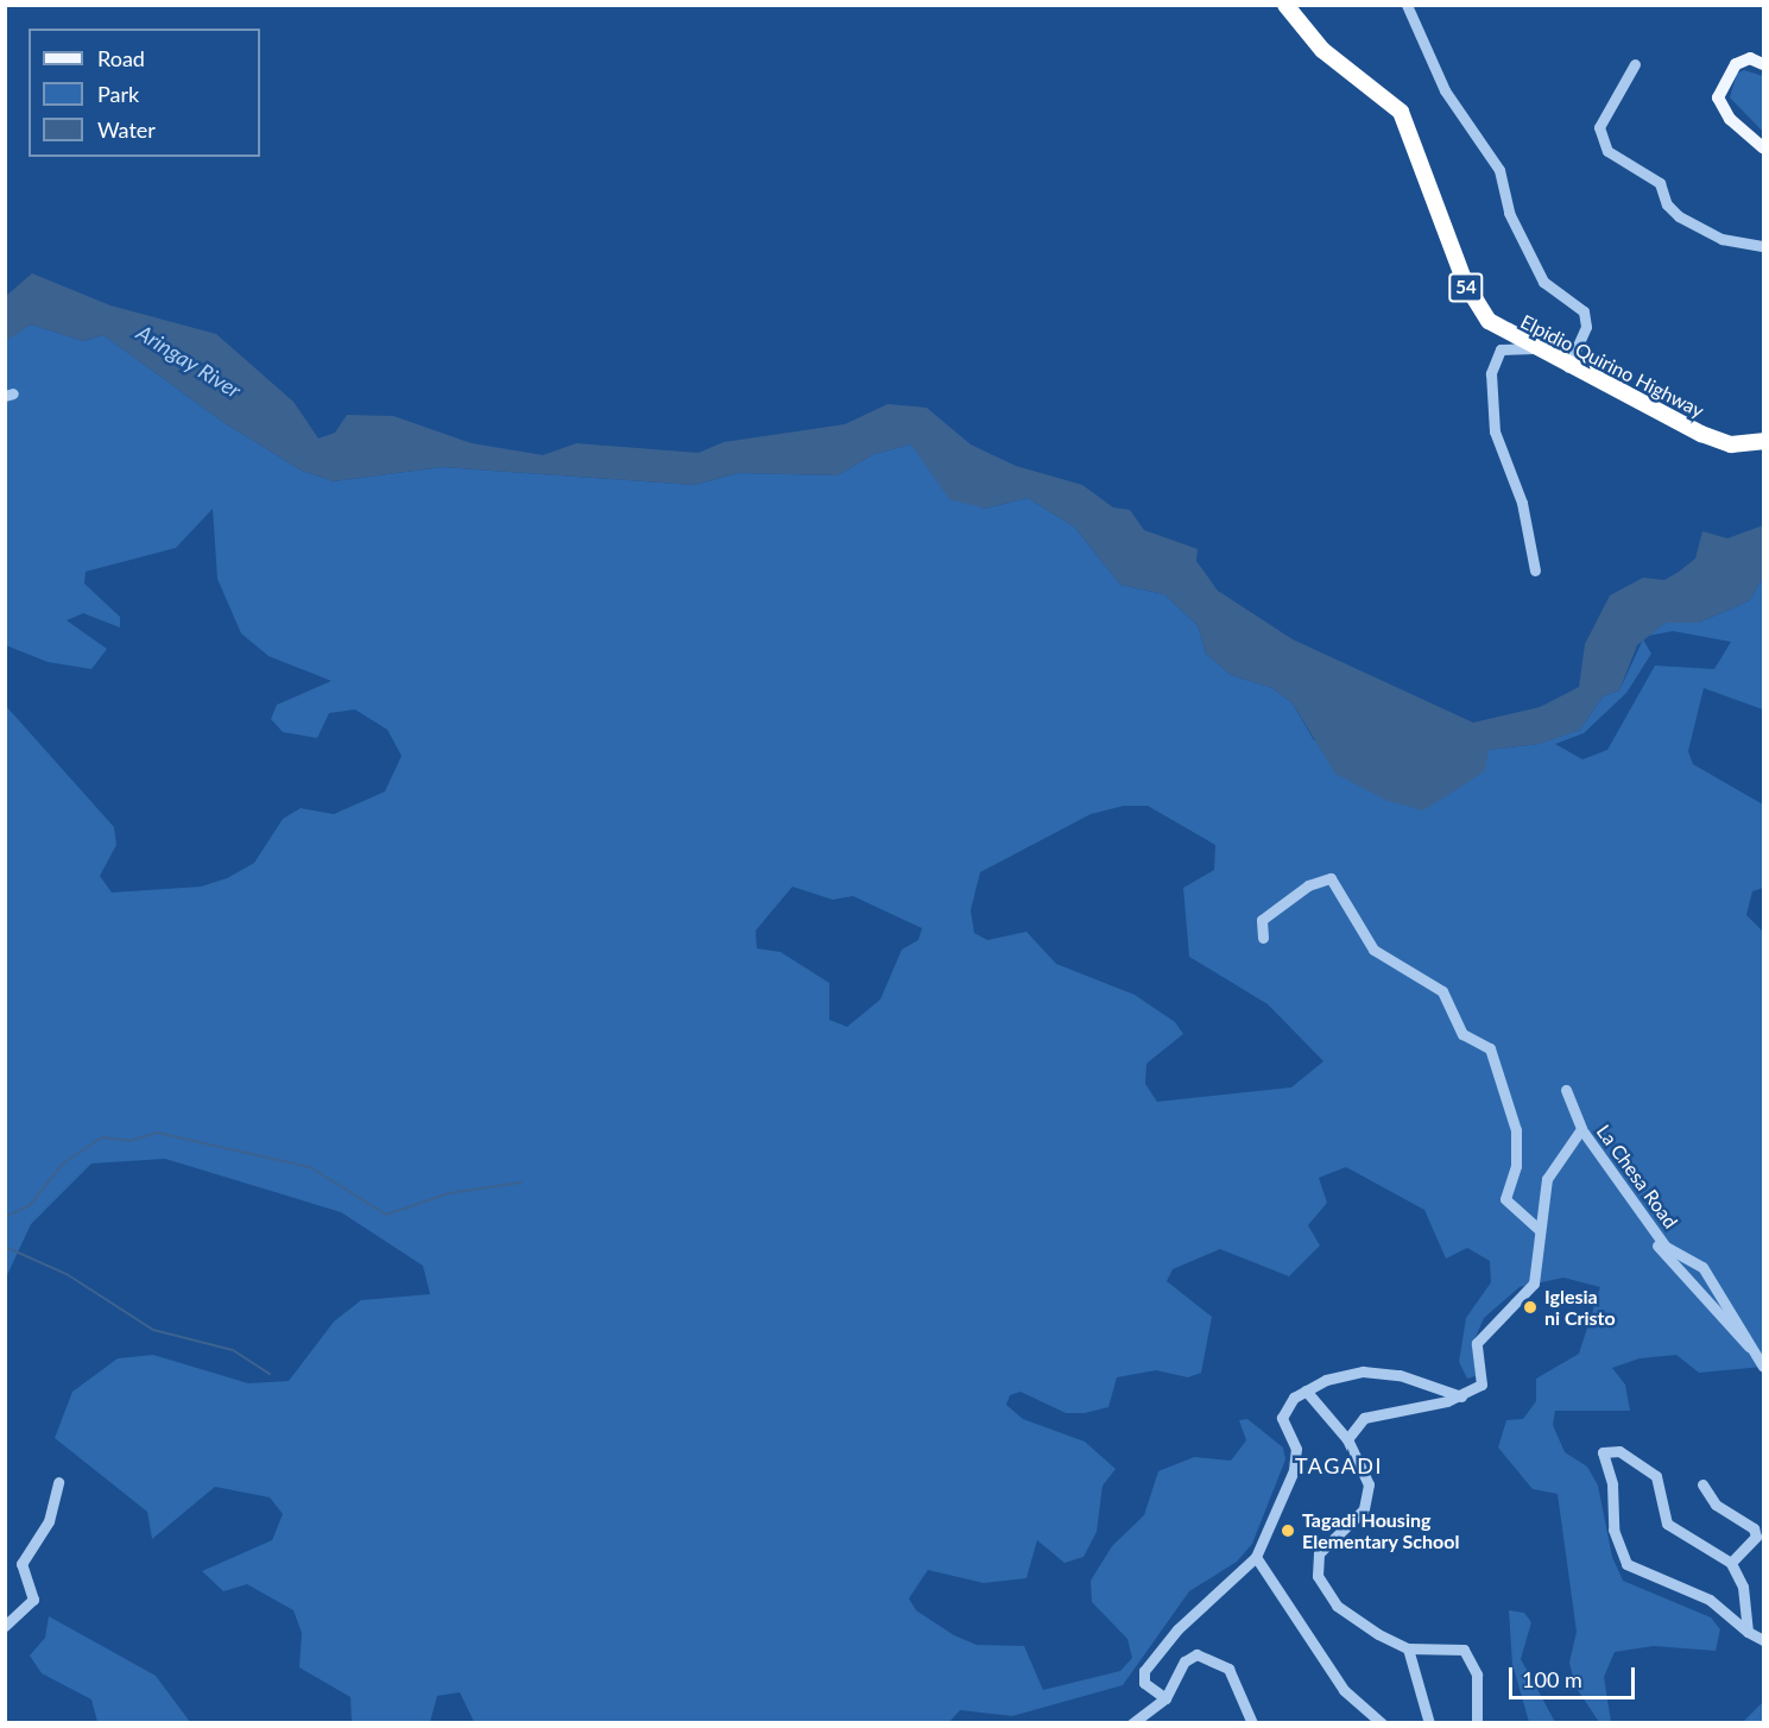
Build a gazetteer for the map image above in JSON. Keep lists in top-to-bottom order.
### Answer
{
  "streets": {
    "highway": ["54", "Elpidio Quirino Highway"],
    "street": ["La Chesa Road"]
  },
  "districts": ["TAGADI"],
  "water": ["Aringay River"],
  "places": ["Iglesia ni Cristo", "Tagadi Housing Elementary School"],
  "legend": ["Road", "Park", "Water"],
  "scale_bar": "100 m"
}
